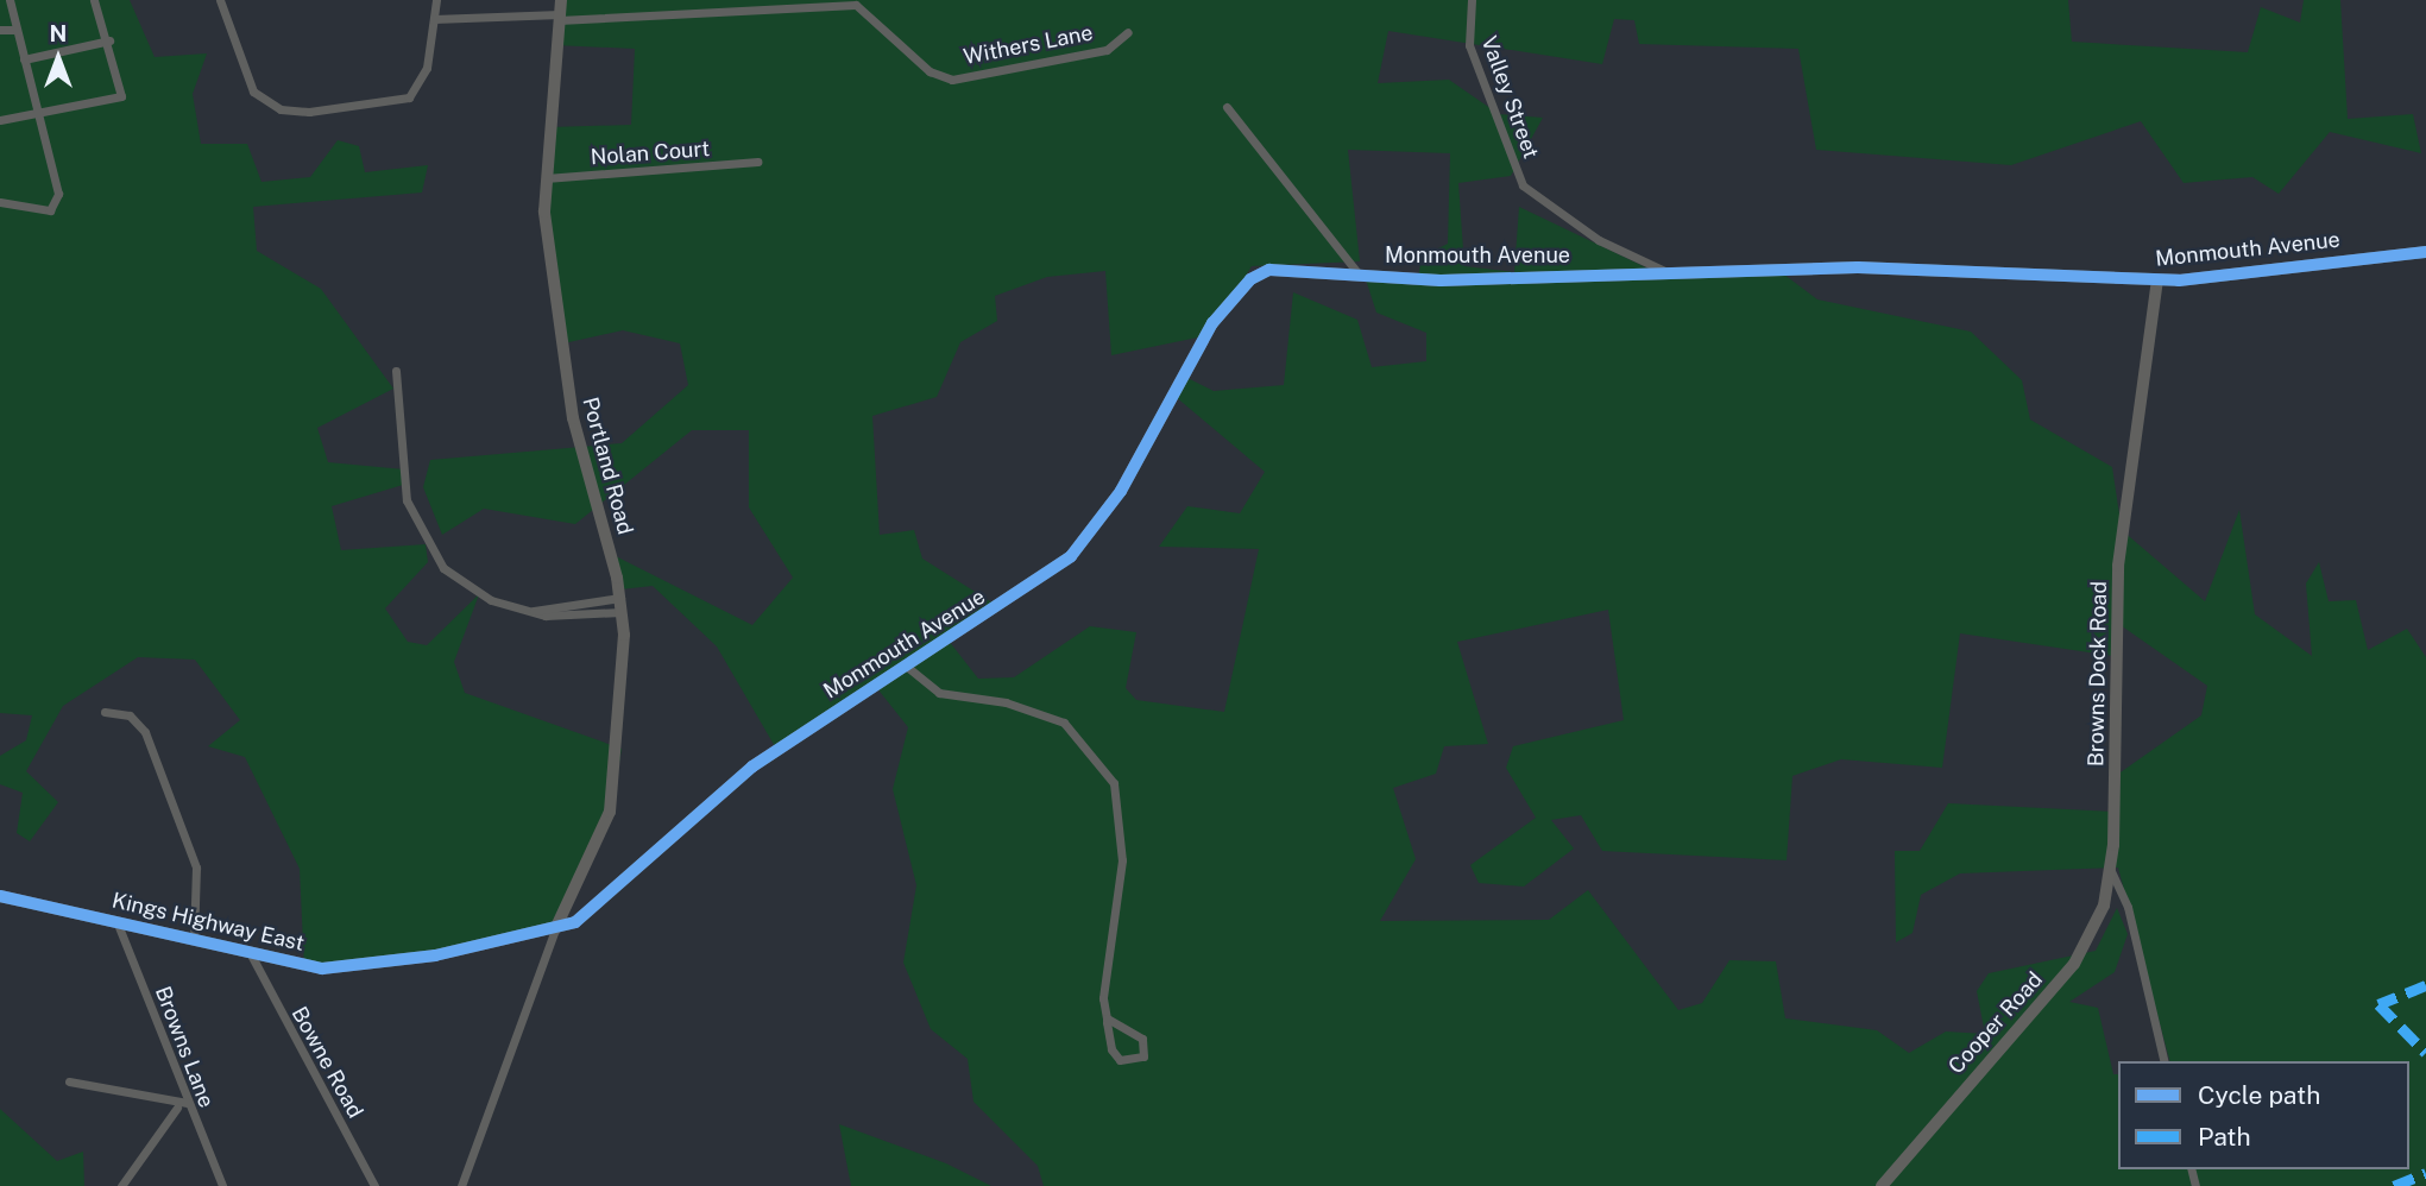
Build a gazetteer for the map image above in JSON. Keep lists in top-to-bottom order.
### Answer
{
  "streets": {
    "street": [
      "Withers Lane",
      "Valley Street",
      "Nolan Court",
      "Monmouth Avenue",
      "Portland Road",
      "Browns Dock Road",
      "Kings Highway East",
      "Cooper Road",
      "Browns Lane",
      "Bowne Road"
    ]
  },
  "crossings": [
    ["Withers Lane", "Portland Road"],
    ["Valley Street", "Monmouth Avenue"],
    ["Nolan Court", "Portland Road"],
    ["Monmouth Avenue", "Portland Road"],
    ["Monmouth Avenue", "Browns Dock Road"],
    ["Monmouth Avenue", "Kings Highway East"],
    ["Portland Road", "Kings Highway East"],
    ["Browns Dock Road", "Cooper Road"],
    ["Kings Highway East", "Browns Lane"],
    ["Kings Highway East", "Bowne Road"]
  ],
  "legend": ["Cycle path", "Path"],
  "north": "top"
}
